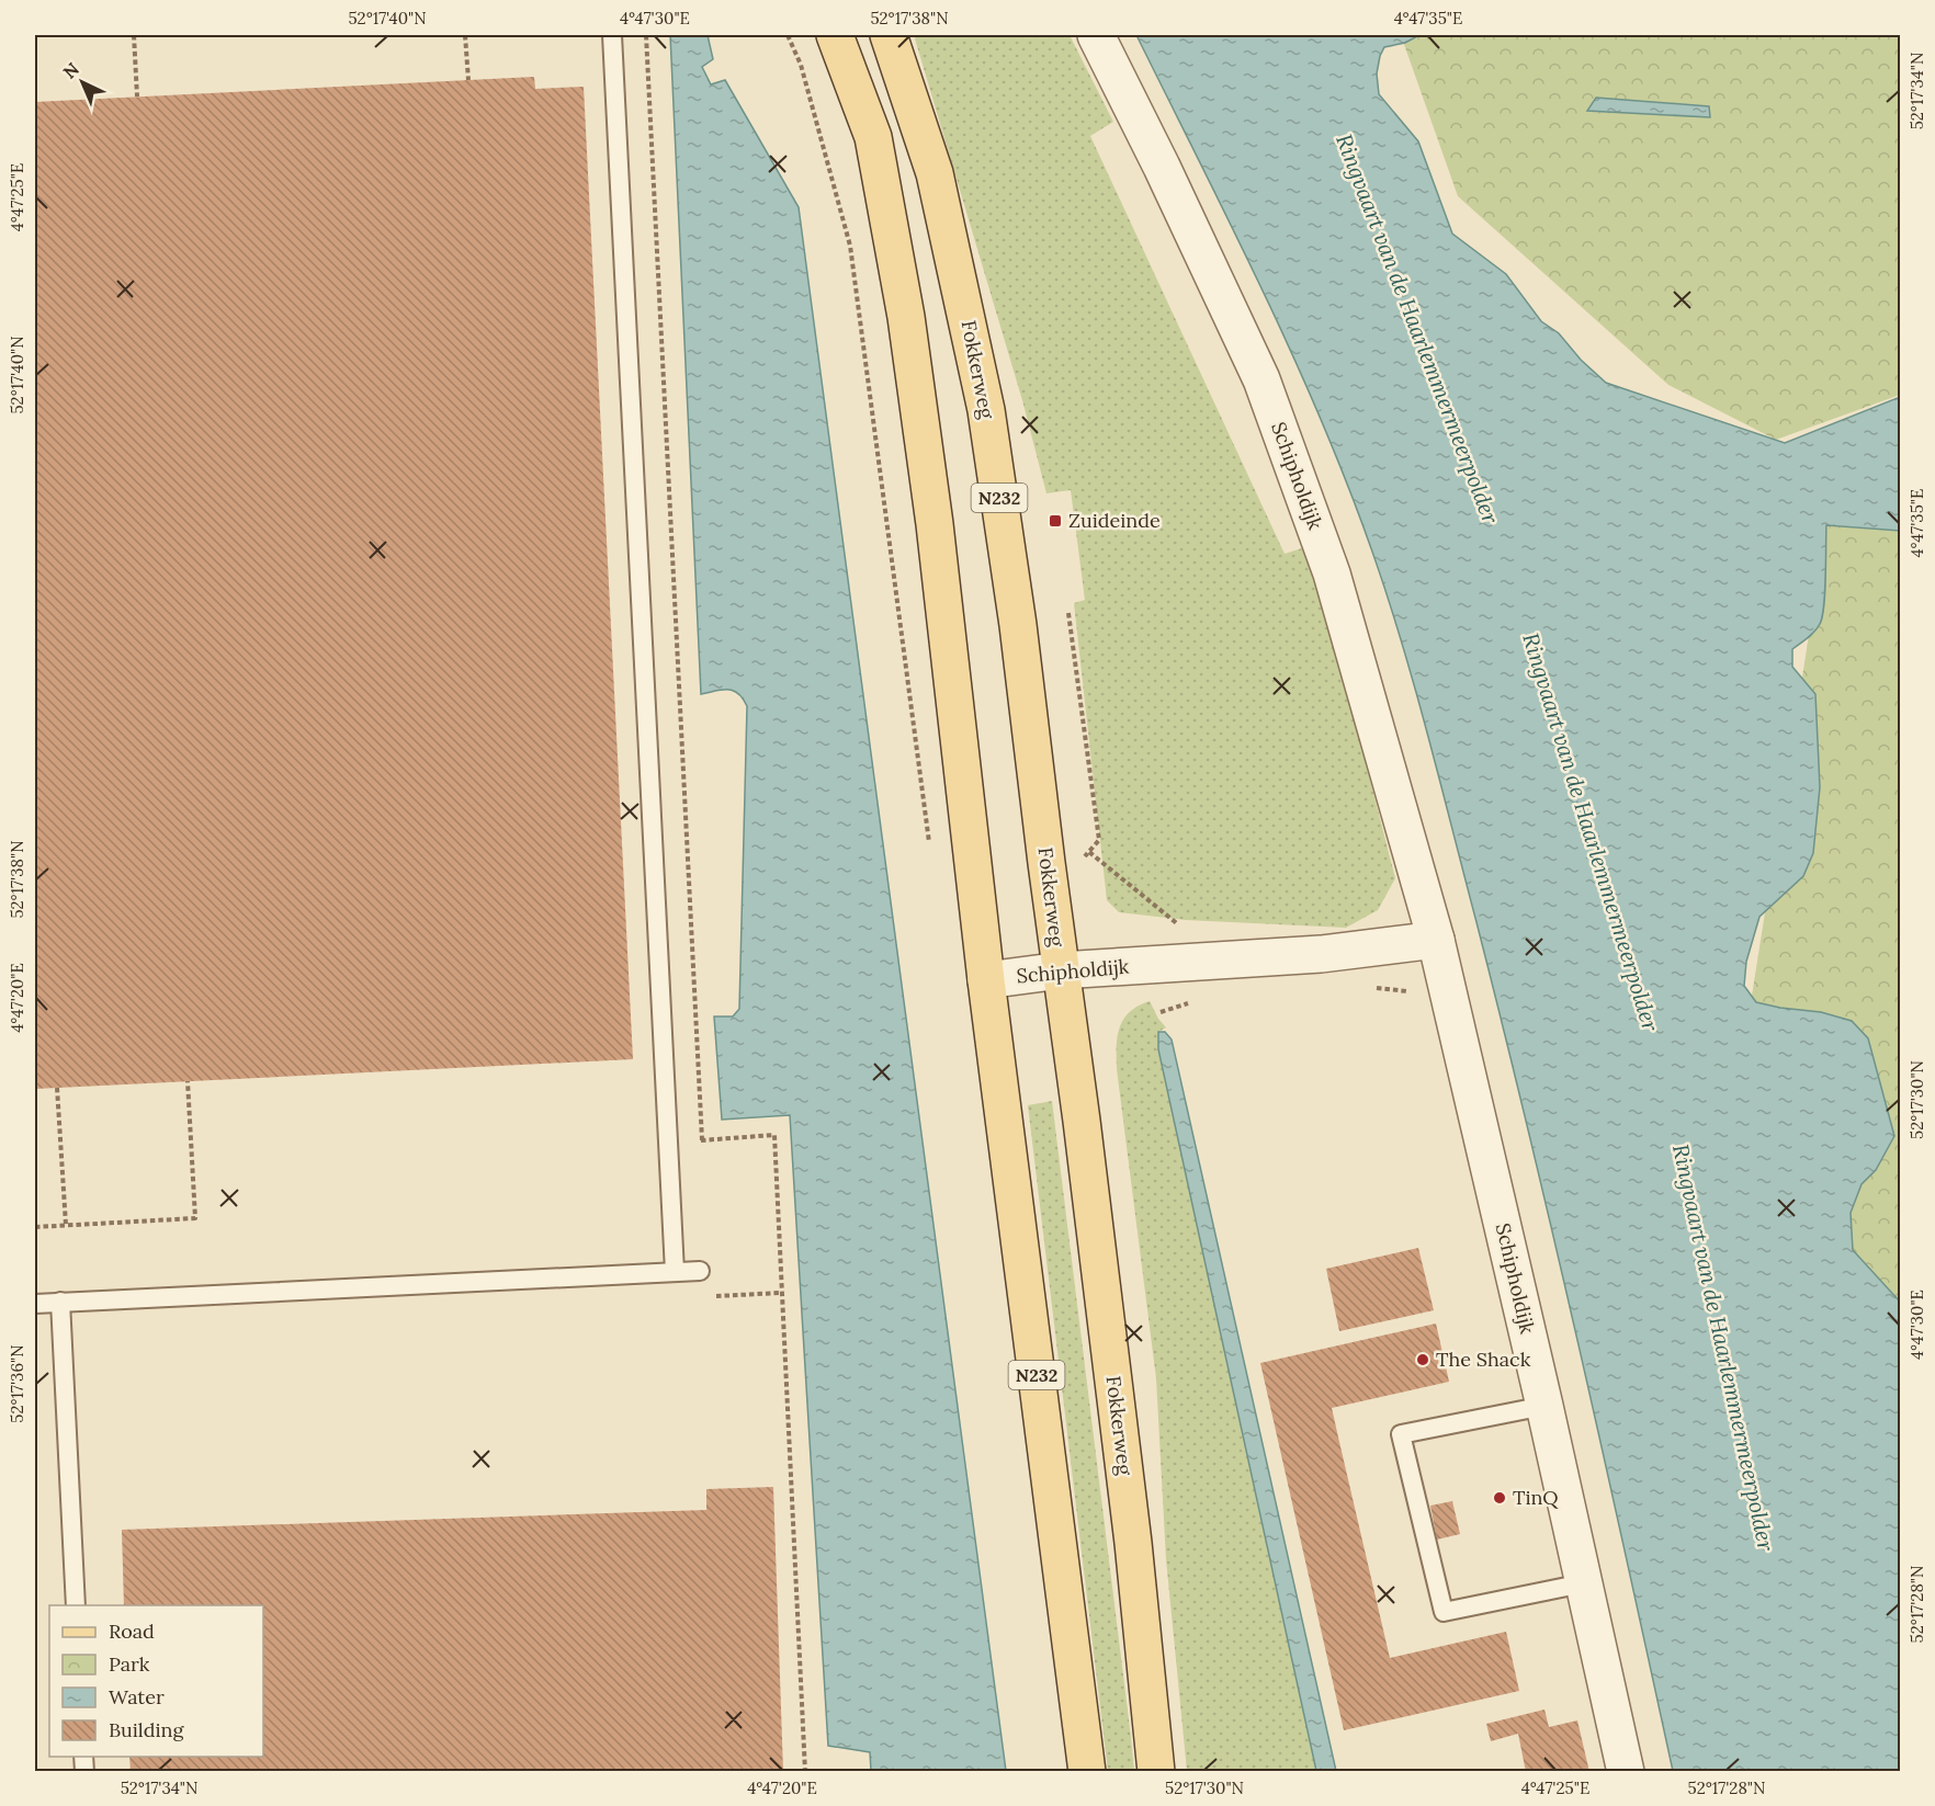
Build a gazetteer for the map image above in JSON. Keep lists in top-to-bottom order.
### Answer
{
  "streets": {
    "main road": ["Fokkerweg", "N232"],
    "street": ["Schipholdijk"]
  },
  "crossings": [
    ["Fokkerweg", "Schipholdijk"],
    ["Schipholdijk", "N232"]
  ],
  "water": ["Ringvaart van de Haarlemmermeerpolder"],
  "places": {
    "transit": ["Zuideinde"],
    "other": ["The Shack", "TinQ"]
  },
  "legend": [
    "Road",
    "Park",
    "Water",
    "Building"
  ],
  "north": "top left",
  "coordinates": [
    "52°17'40\"N",
    "4°47'30\"E",
    "52°17'38\"N",
    "4°47'35\"E",
    "52°17'34\"N",
    "4°47'25\"E",
    "4°47'20\"E",
    "52°17'30\"N",
    "52°17'36\"N",
    "52°17'28\"N"
  ]
}
